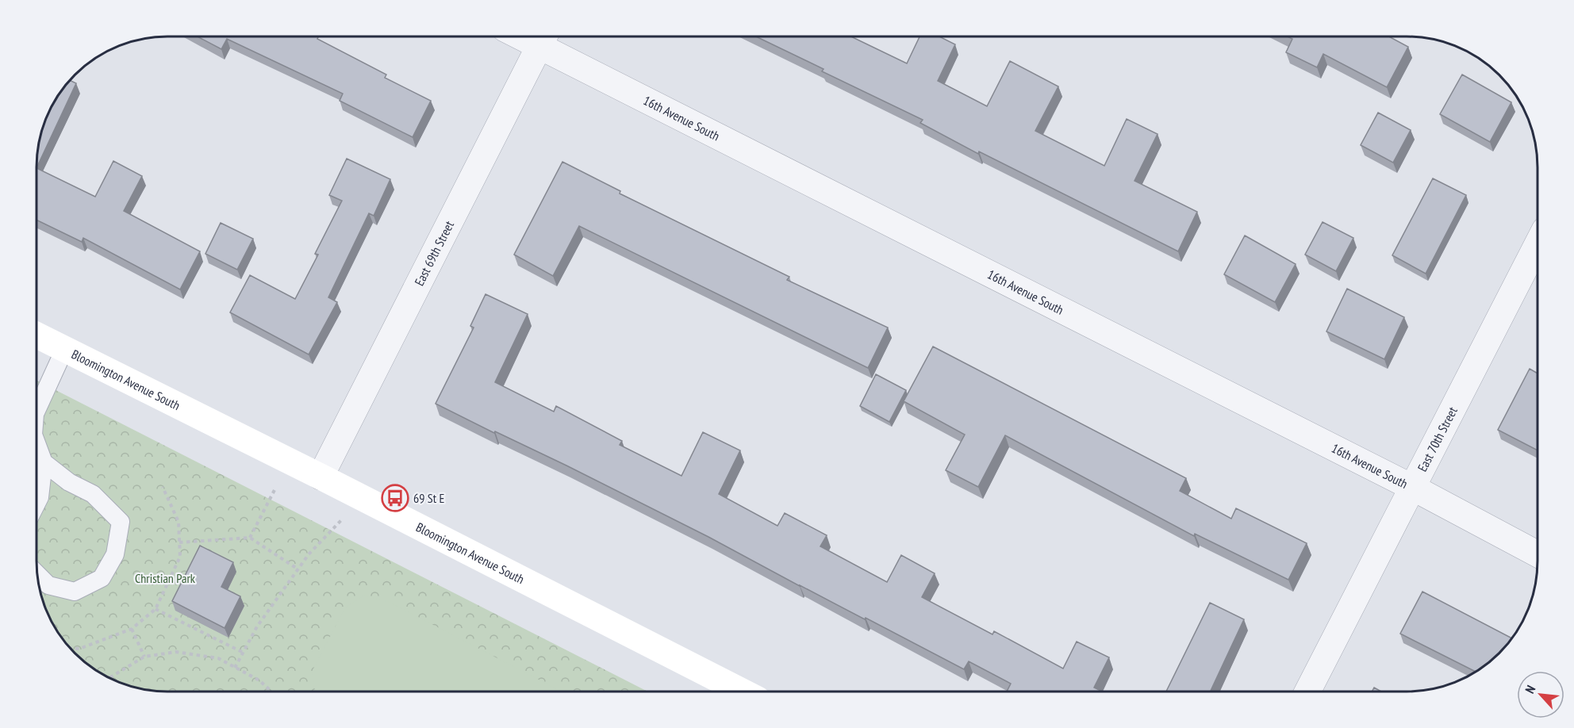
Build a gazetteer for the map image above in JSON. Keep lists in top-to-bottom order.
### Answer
{
  "streets": {
    "street": [
      "16th Avenue South",
      "East 69th Street",
      "Bloomington Avenue South",
      "East 70th Street"
    ]
  },
  "crossings": [
    ["16th Avenue South", "East 69th Street"],
    ["16th Avenue South", "East 70th Street"],
    ["East 69th Street", "Bloomington Avenue South"]
  ],
  "parks": ["Christian Park"],
  "places": {
    "bus stop": ["69 St E"]
  },
  "north": "top left"
}
